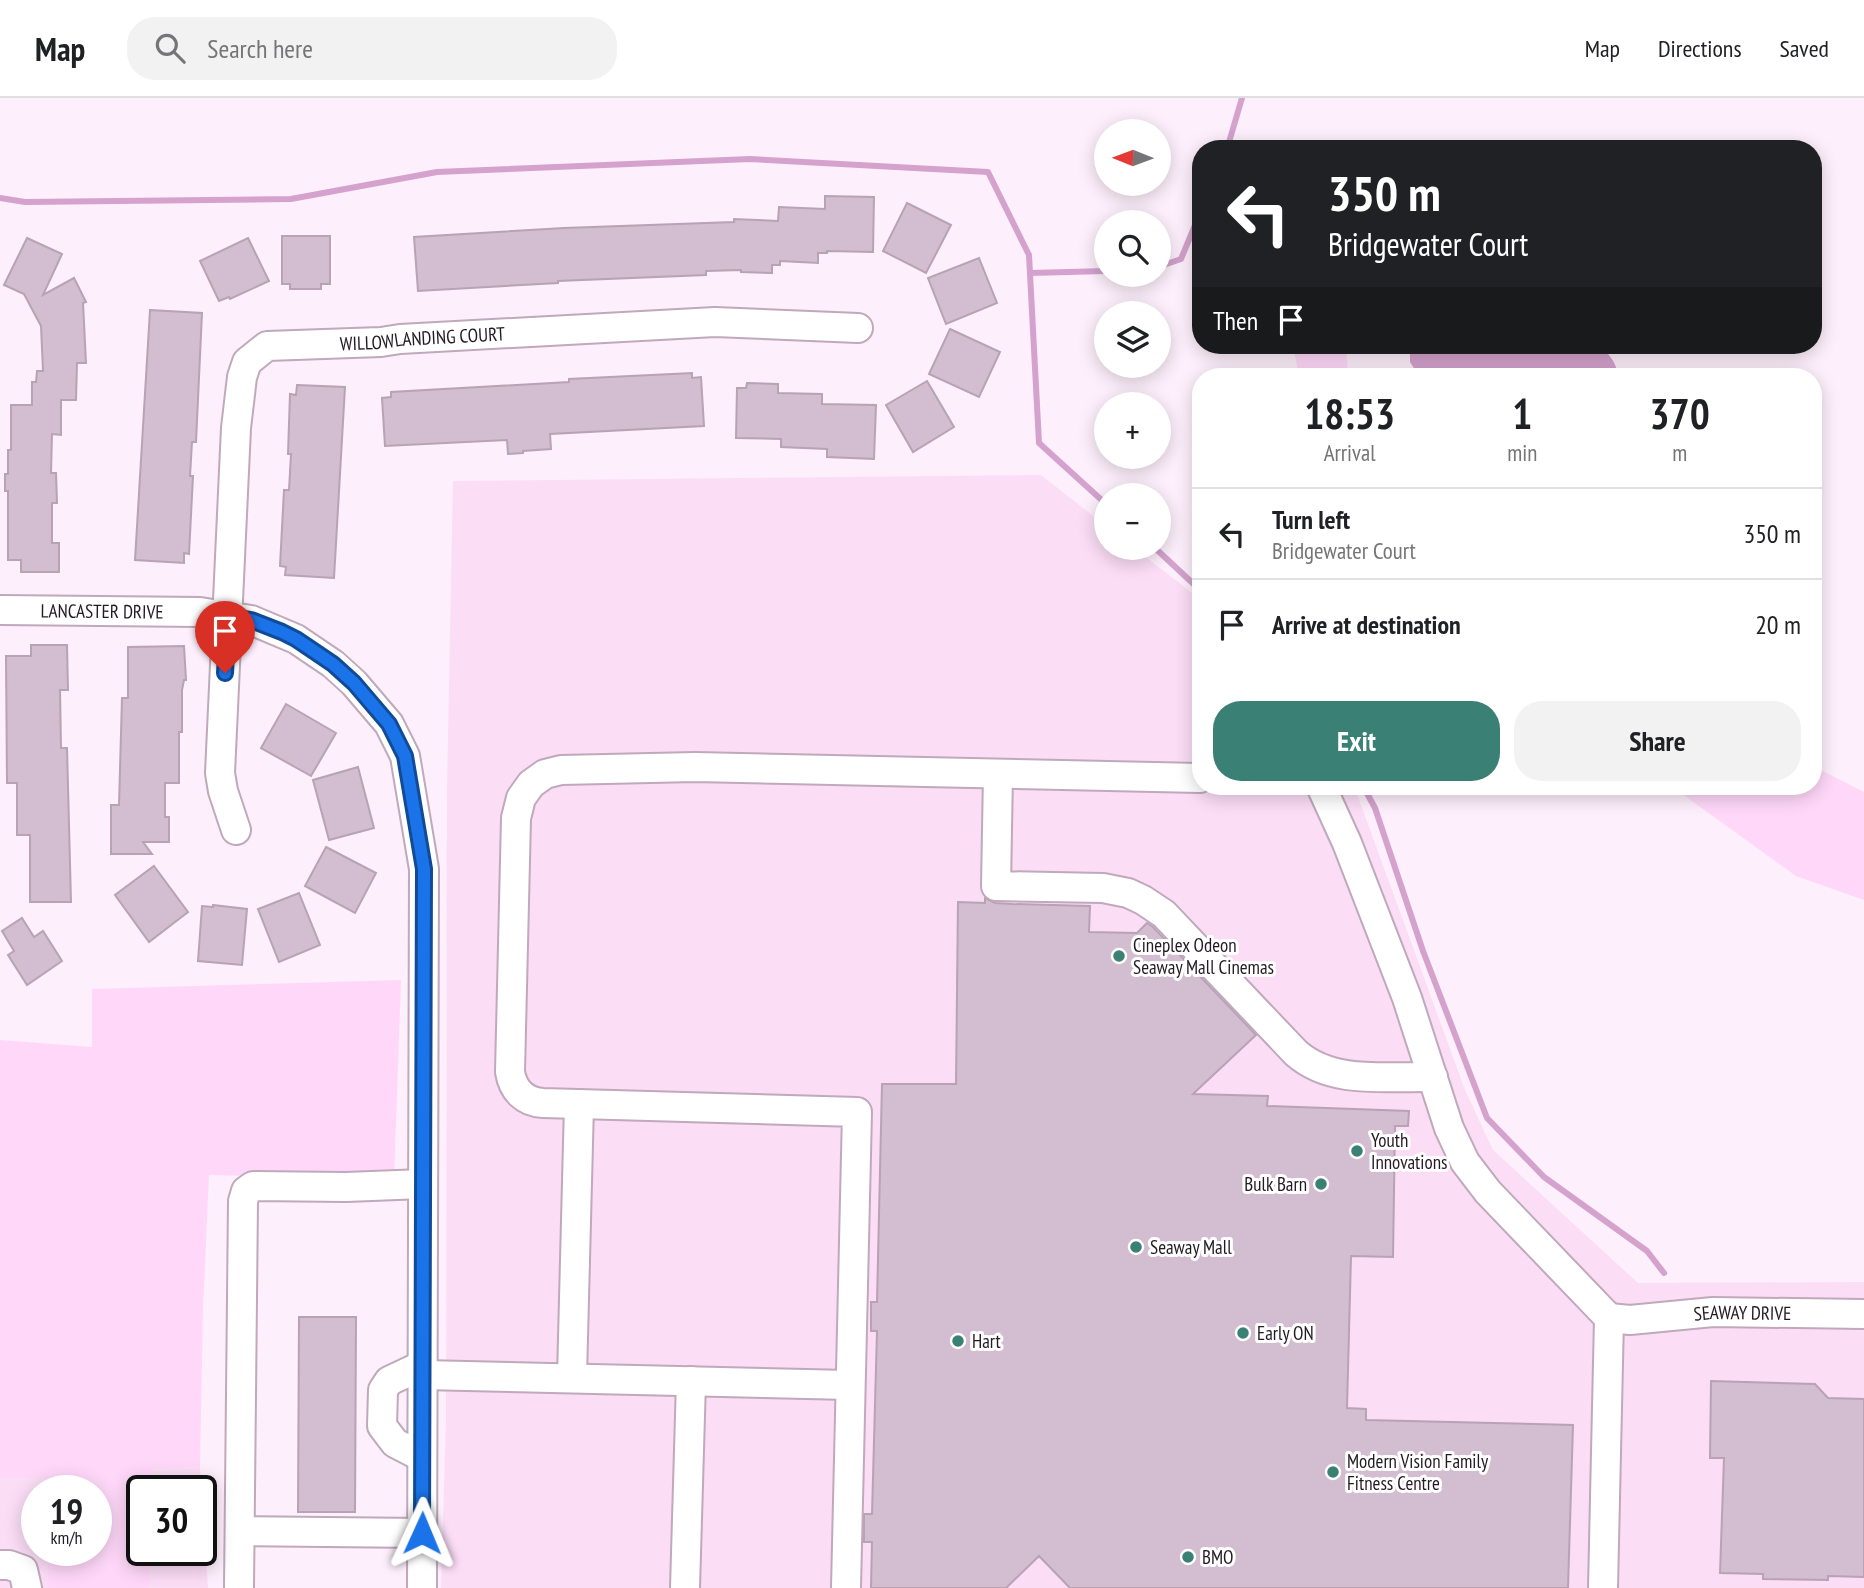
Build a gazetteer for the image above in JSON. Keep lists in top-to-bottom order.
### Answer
{
  "streets": {
    "street": ["WILLOWLANDING COURT", "LANCASTER DRIVE", "SEAWAY DRIVE"]
  },
  "crossings": [
    ["WILLOWLANDING COURT", "LANCASTER DRIVE"]
  ],
  "places": [
    "Cineplex Odeon Seaway Mall Cinemas",
    "Youth Innovations",
    "Bulk Barn",
    "Seaway Mall",
    "Early ON",
    "Hart",
    "Modern Vision Family Fitness Centre",
    "BMO"
  ],
  "north": "left",
  "page": {
    "header": "Map",
    "search": "Search here",
    "nav": ["Map", "Directions", "Saved"],
    "map_buttons": ["+", "−"],
    "turn": ["350 m", "Bridgewater Court"],
    "then": "Then",
    "eta": [
      "18:53",
      "Arrival",
      "1",
      "min",
      "370",
      "m"
    ],
    "list": [
      {
        "name": "Turn left",
        "note": "Bridgewater Court",
        "value": "350 m"
      },
      {
        "name": "Arrive at destination",
        "value": "20 m"
      }
    ],
    "buttons": ["Exit", "Share"],
    "speed": "19 km/h",
    "limit": "30"
  }
}
